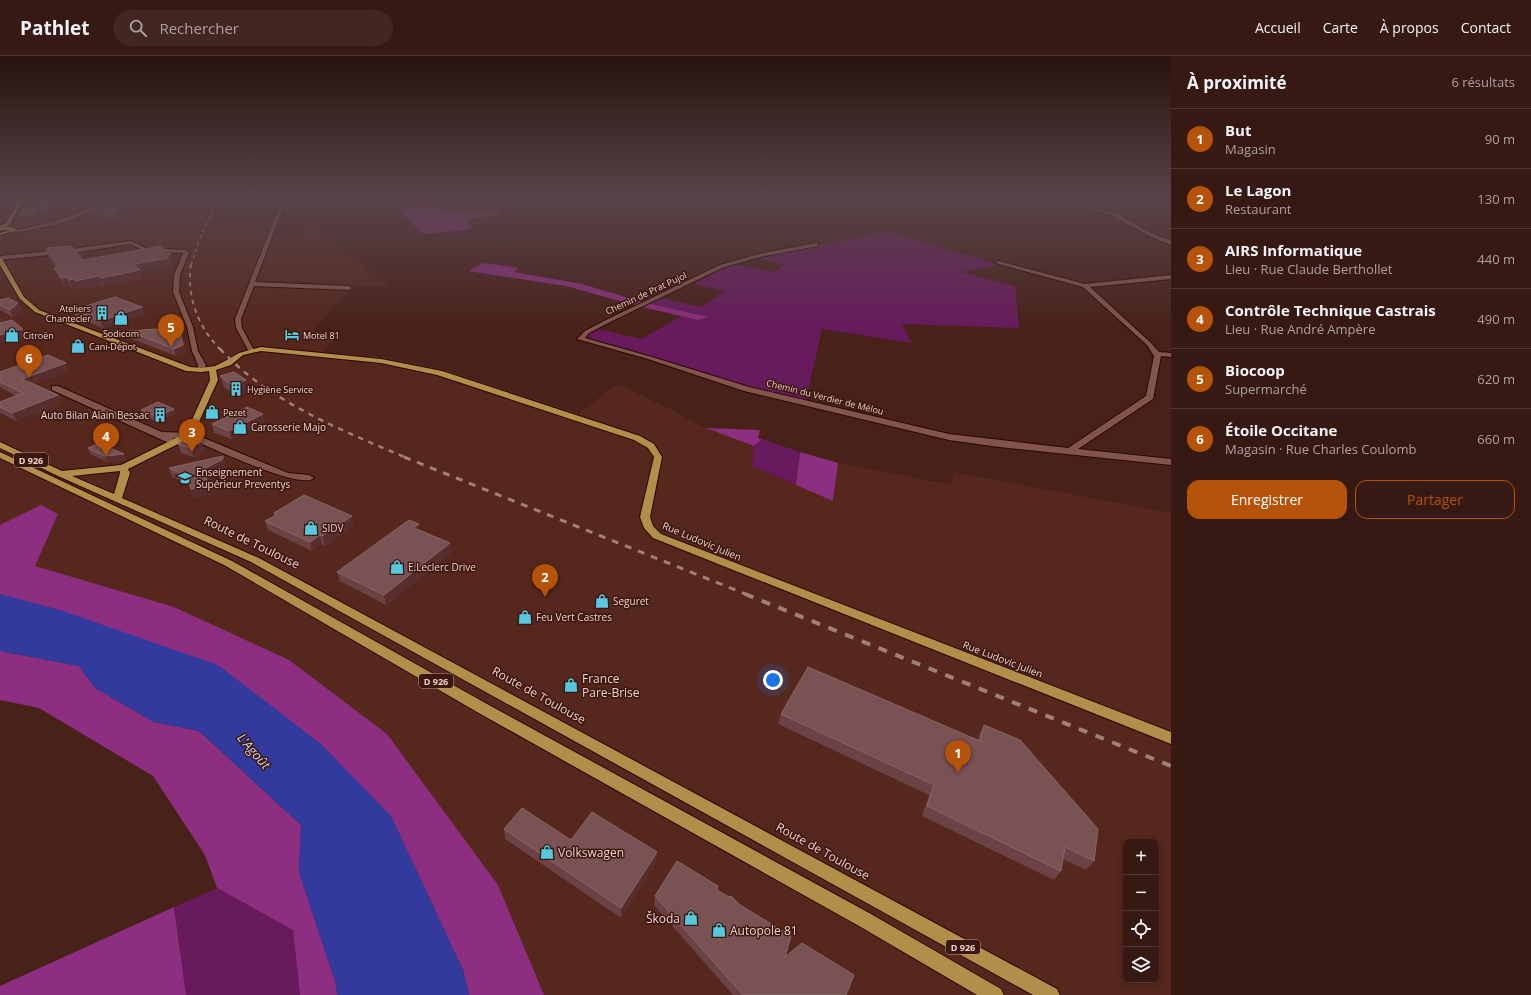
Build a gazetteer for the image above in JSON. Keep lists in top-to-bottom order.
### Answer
{
  "streets": {
    "main road": ["D 926", "Rue Ludovic Julien", "Route de Toulouse"],
    "street": ["Chemin de Prat Pujol", "Chemin du Verdier de Mélou"]
  },
  "crossings": [
    ["Chemin de Prat Pujol", "Chemin du Verdier de Mélou"]
  ],
  "water": ["L'Agoût"],
  "places": {
    "building": ["Ateliers Chantecler", "Hygiène Service", "Auto Bilan Alain Bessac"],
    "shop": [
      "Sodicom",
      "Citroën",
      "Cani-Dépot",
      "Pezet",
      "Carosserie Majo",
      "SIDV",
      "E.Leclerc Drive",
      "Seguret",
      "Feu Vert Castres",
      "France Pare-Brise",
      "Volkswagen",
      "Škoda",
      "Autopole 81"
    ],
    "hotel": ["Motel 81"],
    "school or university": ["Enseignement Supérieur Preventys"]
  },
  "page": {
    "header": "Pathlet",
    "search": "Rechercher",
    "nav": [
      "Accueil",
      "Carte",
      "À propos",
      "Contact"
    ],
    "heading": ["À proximité", "6 résultats"],
    "list": [
      {
        "mark": "1",
        "name": "But",
        "note": "Magasin",
        "value": "90 m"
      },
      {
        "mark": "2",
        "name": "Le Lagon",
        "note": "Restaurant",
        "value": "130 m"
      },
      {
        "mark": "3",
        "name": "AIRS Informatique",
        "note": "Lieu · Rue Claude Berthollet",
        "value": "440 m"
      },
      {
        "mark": "4",
        "name": "Contrôle Technique Castrais",
        "note": "Lieu · Rue André Ampère",
        "value": "490 m"
      },
      {
        "mark": "5",
        "name": "Biocoop",
        "note": "Supermarché",
        "value": "620 m"
      },
      {
        "mark": "6",
        "name": "Étoile Occitane",
        "note": "Magasin · Rue Charles Coulomb",
        "value": "660 m"
      }
    ],
    "pins": [
      "5",
      "6",
      "3",
      "4",
      "2",
      "1"
    ],
    "buttons": ["Enregistrer", "Partager"],
    "map_buttons": ["+", "−"]
  }
}
